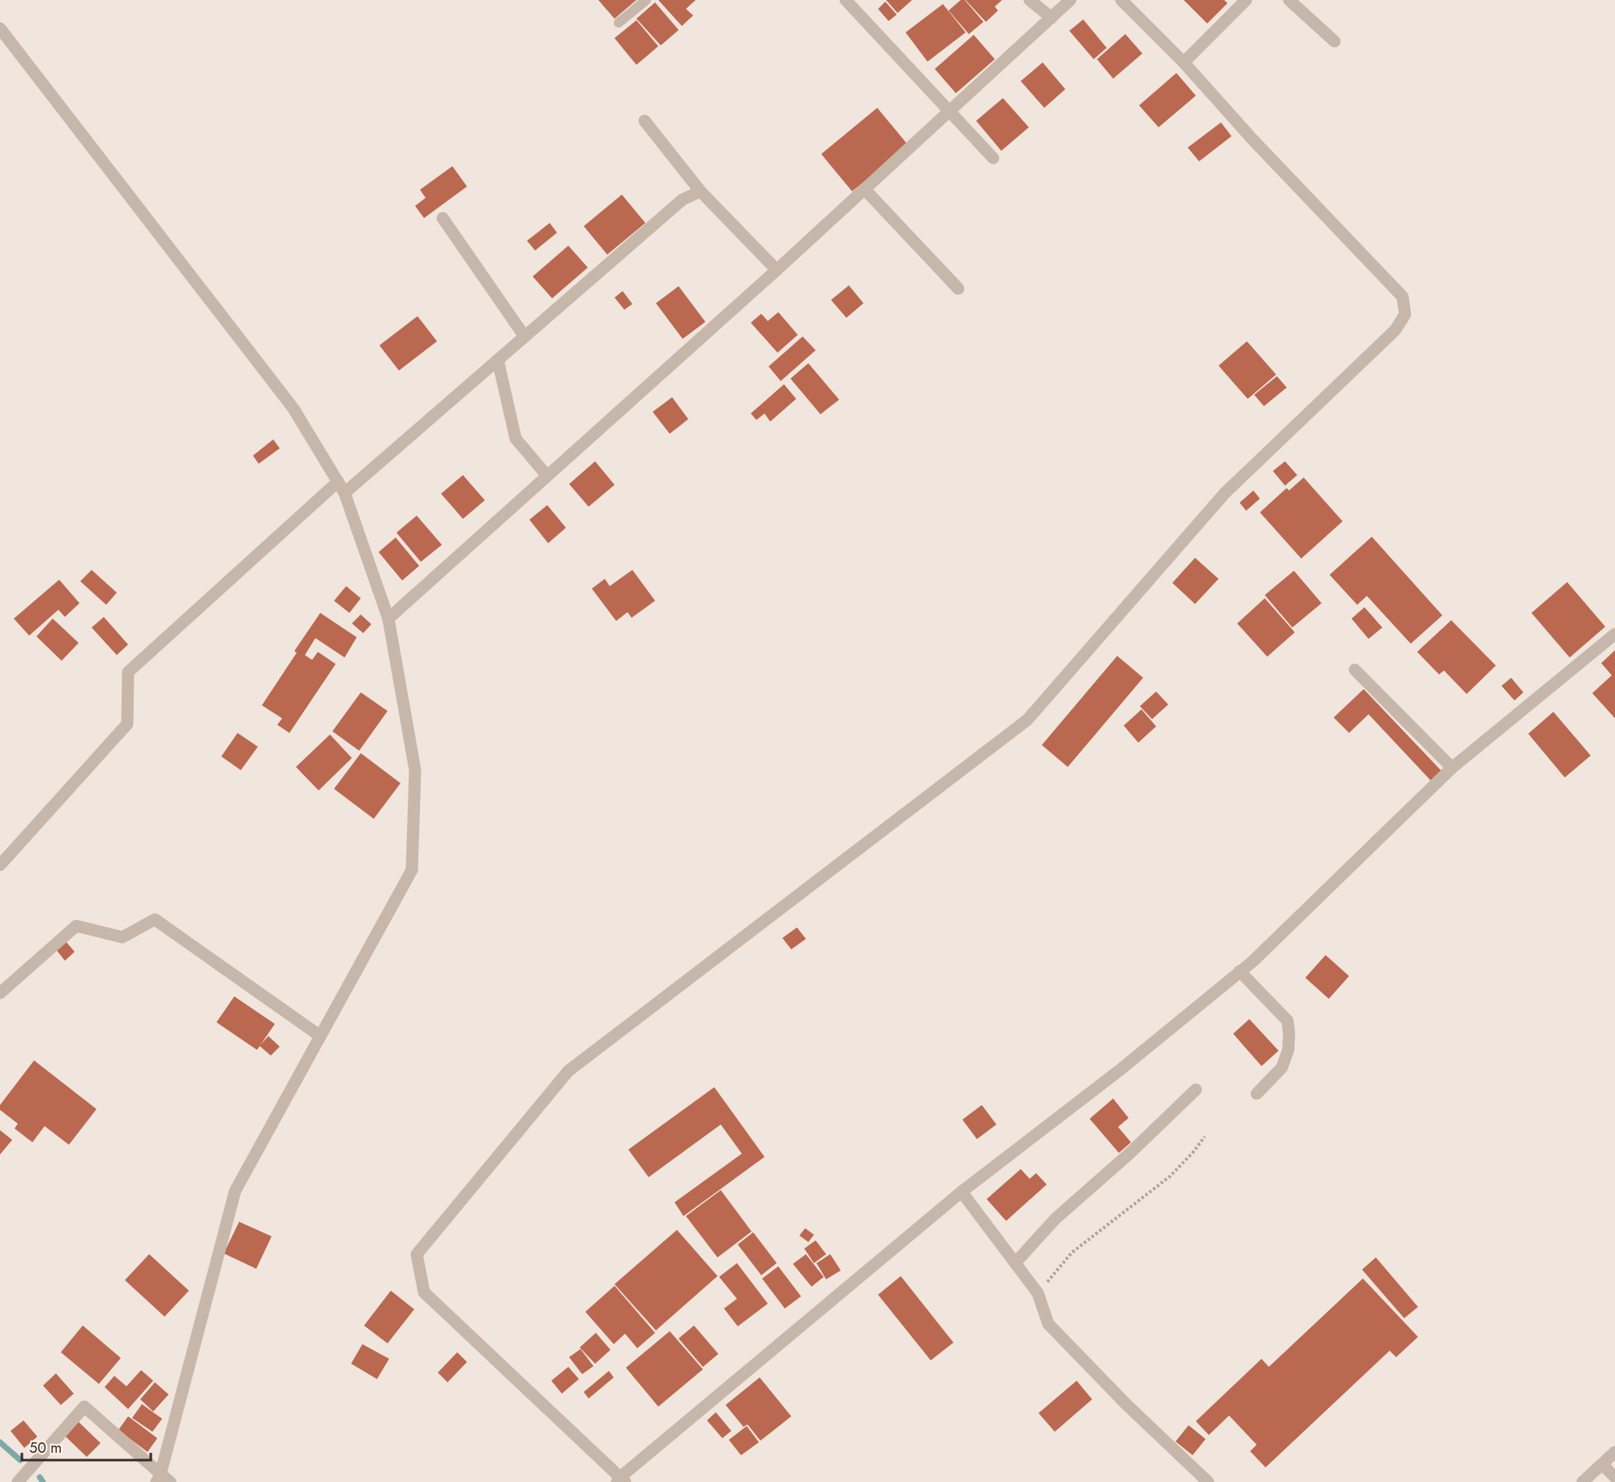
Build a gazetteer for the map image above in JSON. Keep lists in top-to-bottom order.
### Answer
{
  "scale_bar": "50 m"
}
